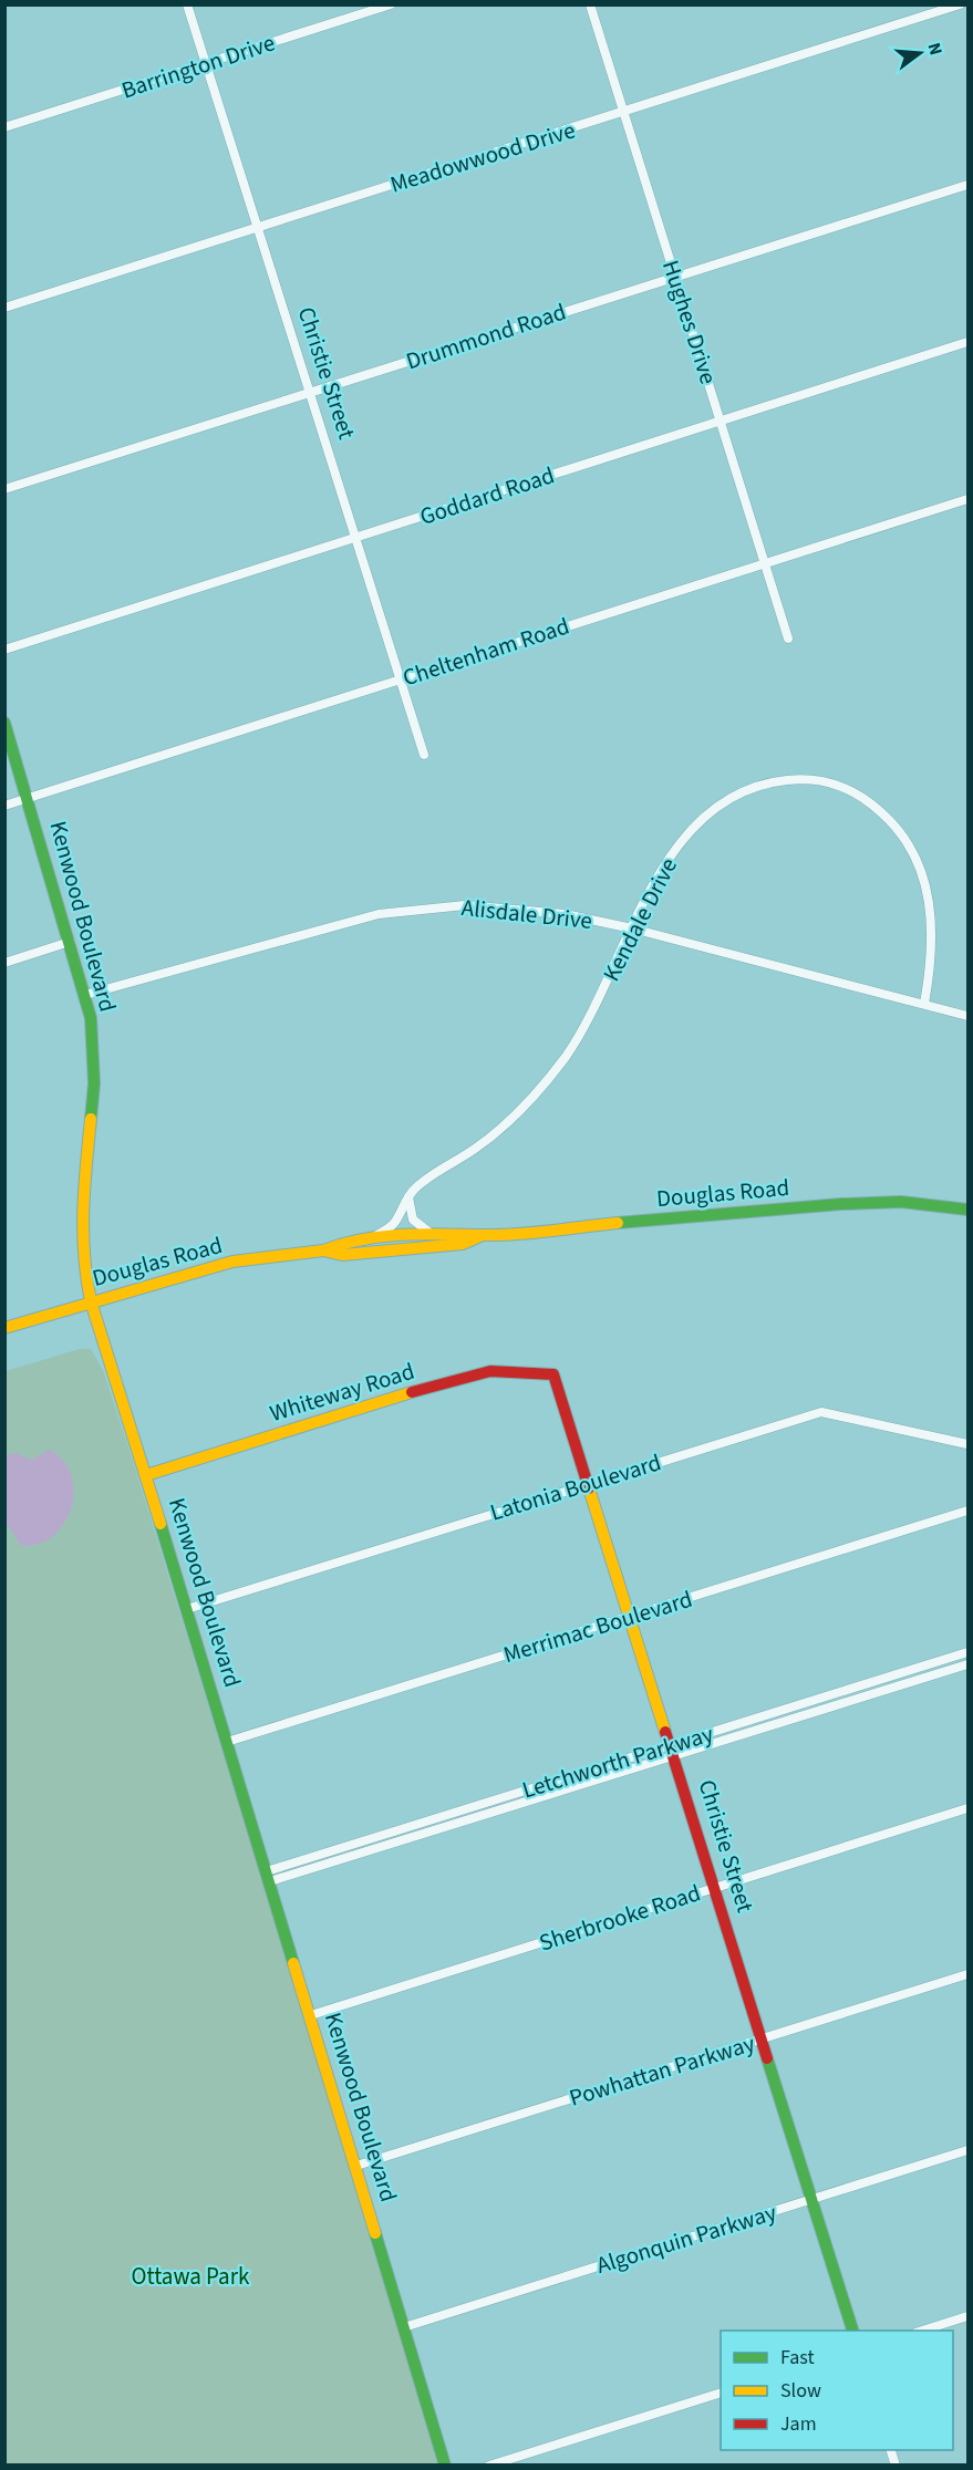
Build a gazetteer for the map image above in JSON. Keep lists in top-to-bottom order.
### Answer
{
  "streets": {
    "street": [
      "Barrington Drive",
      "Meadowwood Drive",
      "Hughes Drive",
      "Drummond Road",
      "Christie Street",
      "Goddard Road",
      "Cheltenham Road",
      "Alisdale Drive",
      "Kenwood Boulevard",
      "Kendale Drive",
      "Douglas Road",
      "Whiteway Road",
      "Latonia Boulevard",
      "Merrimac Boulevard",
      "Letchworth Parkway",
      "Sherbrooke Road",
      "Powhattan Parkway",
      "Algonquin Parkway"
    ]
  },
  "crossings": [
    ["Barrington Drive", "Christie Street"],
    ["Meadowwood Drive", "Hughes Drive"],
    ["Meadowwood Drive", "Christie Street"],
    ["Hughes Drive", "Drummond Road"],
    ["Hughes Drive", "Goddard Road"],
    ["Hughes Drive", "Cheltenham Road"],
    ["Drummond Road", "Christie Street"],
    ["Christie Street", "Goddard Road"],
    ["Christie Street", "Cheltenham Road"],
    ["Christie Street", "Whiteway Road"],
    ["Christie Street", "Latonia Boulevard"],
    ["Christie Street", "Merrimac Boulevard"],
    ["Christie Street", "Letchworth Parkway"],
    ["Christie Street", "Sherbrooke Road"],
    ["Christie Street", "Powhattan Parkway"],
    ["Christie Street", "Algonquin Parkway"],
    ["Cheltenham Road", "Kenwood Boulevard"],
    ["Alisdale Drive", "Kenwood Boulevard"],
    ["Alisdale Drive", "Kendale Drive"],
    ["Kenwood Boulevard", "Douglas Road"],
    ["Kenwood Boulevard", "Whiteway Road"],
    ["Kenwood Boulevard", "Latonia Boulevard"],
    ["Kenwood Boulevard", "Merrimac Boulevard"],
    ["Kenwood Boulevard", "Letchworth Parkway"],
    ["Kenwood Boulevard", "Sherbrooke Road"],
    ["Kenwood Boulevard", "Powhattan Parkway"],
    ["Kenwood Boulevard", "Algonquin Parkway"],
    ["Kendale Drive", "Douglas Road"]
  ],
  "parks": ["Ottawa Park"],
  "legend": ["Fast", "Slow", "Jam"],
  "north": "right"
}
